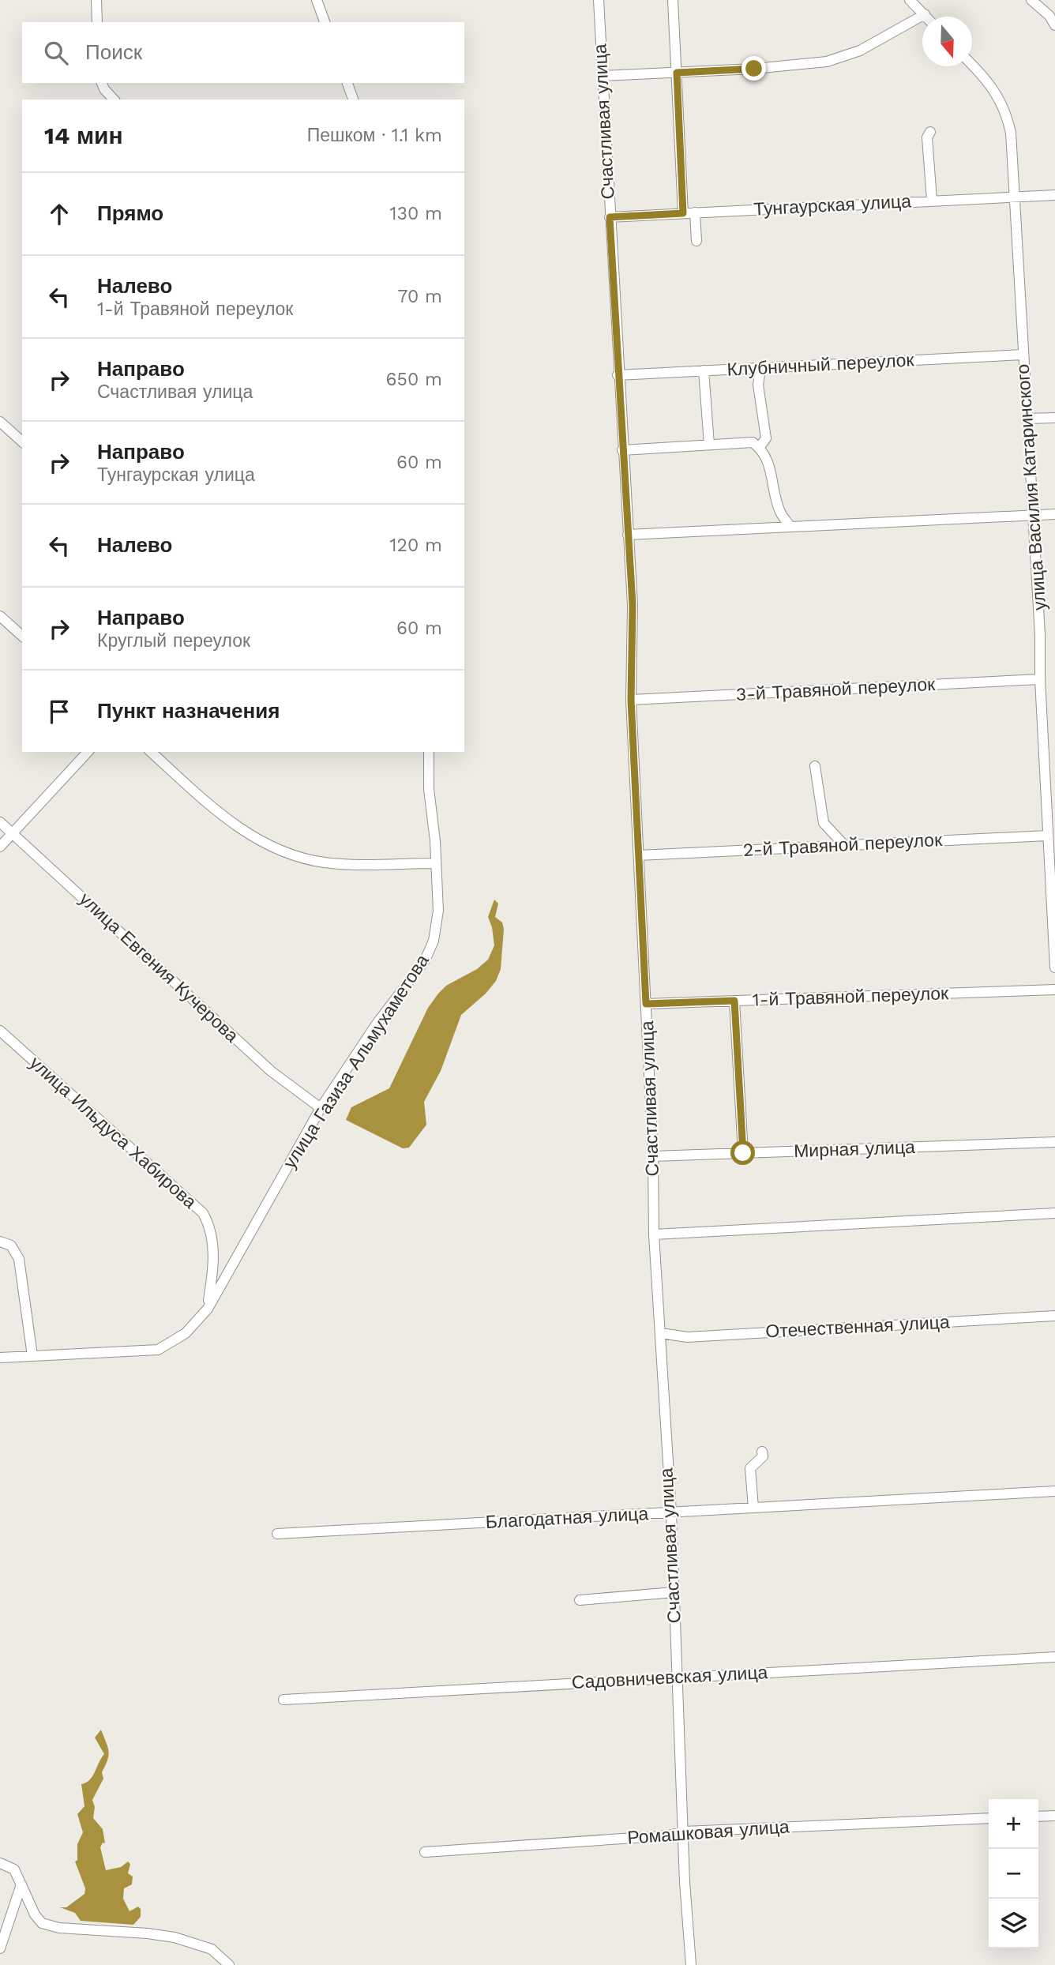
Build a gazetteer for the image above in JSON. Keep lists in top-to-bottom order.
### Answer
{
  "streets": {
    "street": [
      "Счастливая улица",
      "Тунгаурская улица",
      "Клубничный переулок",
      "улица Василия Катаринского",
      "3-й Травяной переулок",
      "2-й Травяной переулок",
      "улица Евгения Кучерова",
      "1-й Травяной переулок",
      "улица Газиза Альмухаметова",
      "улица Ильдуса Хабирова",
      "Мирная улица",
      "Отечественная улица",
      "Благодатная улица",
      "Садовничевская улица",
      "Ромашковая улица"
    ]
  },
  "crossings": [
    ["Счастливая улица", "Тунгаурская улица"],
    ["Счастливая улица", "Клубничный переулок"],
    ["Счастливая улица", "3-й Травяной переулок"],
    ["Счастливая улица", "2-й Травяной переулок"],
    ["Счастливая улица", "1-й Травяной переулок"],
    ["Счастливая улица", "Мирная улица"],
    ["Счастливая улица", "Отечественная улица"],
    ["Счастливая улица", "Благодатная улица"],
    ["Счастливая улица", "Садовничевская улица"],
    ["Счастливая улица", "Ромашковая улица"],
    ["Тунгаурская улица", "улица Василия Катаринского"],
    ["Клубничный переулок", "улица Василия Катаринского"],
    ["улица Василия Катаринского", "3-й Травяной переулок"],
    ["улица Василия Катаринского", "2-й Травяной переулок"],
    ["улица Евгения Кучерова", "улица Газиза Альмухаметова"],
    ["улица Газиза Альмухаметова", "улица Ильдуса Хабирова"]
  ],
  "north": "bottom",
  "page": {
    "search": "Поиск",
    "heading": ["14 мин", "Пешком · 1.1 km"],
    "list": [
      ["Прямо", "130 m"],
      ["Налево", "1-й Травяной переулок", "70 m"],
      ["Направо", "Счастливая улица", "650 m"],
      ["Направо", "Тунгаурская улица", "60 m"],
      ["Налево", "120 m"],
      ["Направо", "Круглый переулок", "60 m"],
      "Пункт назначения"
    ],
    "map_buttons": ["+", "−"]
  }
}
